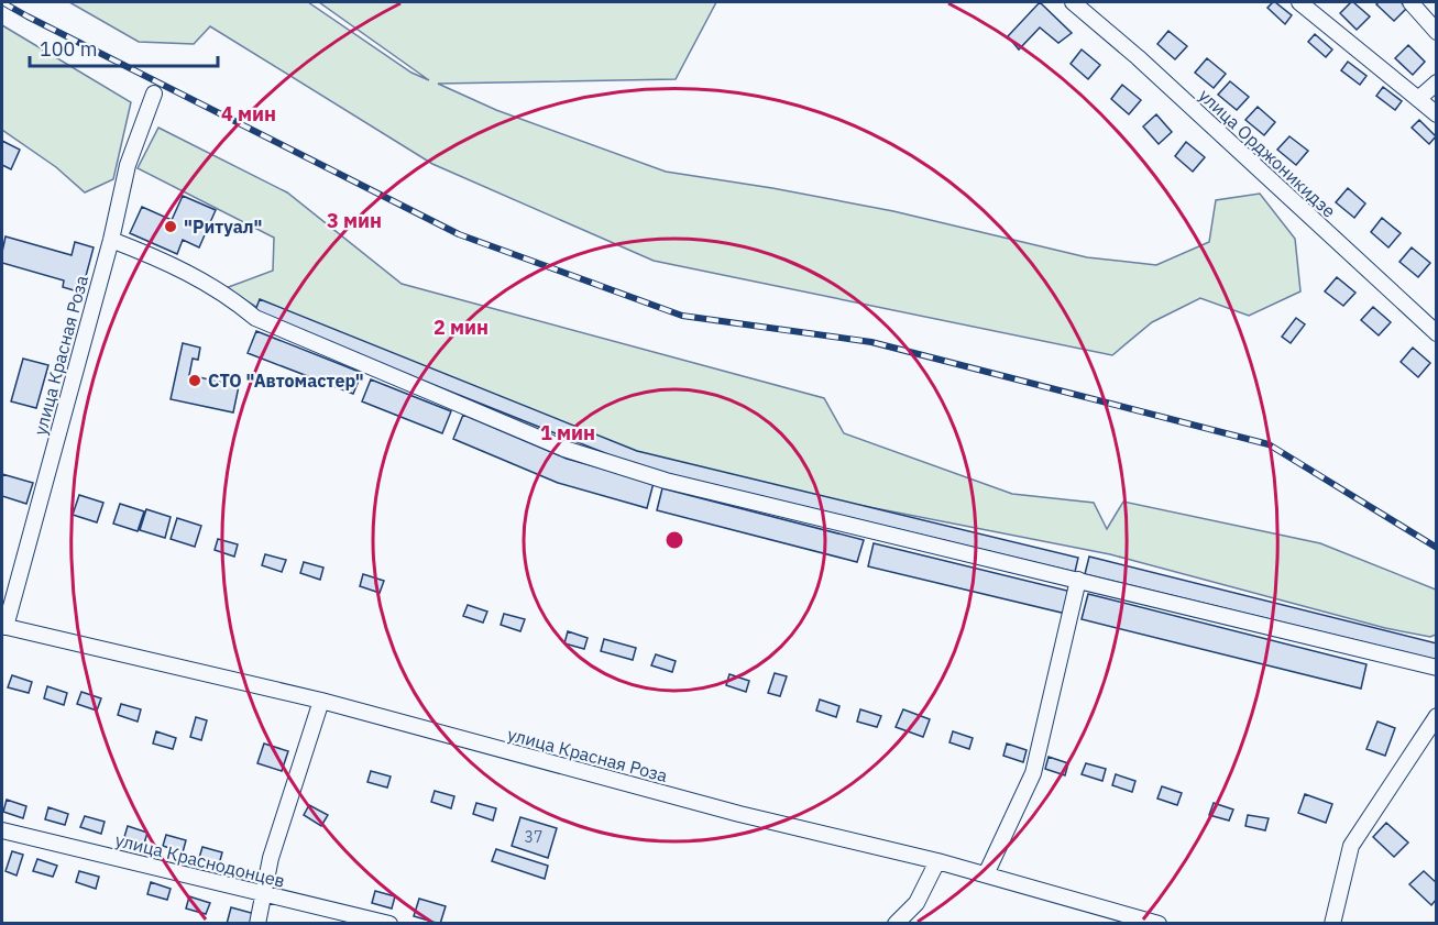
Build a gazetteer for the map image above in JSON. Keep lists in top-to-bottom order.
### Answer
{
  "streets": {
    "street": ["улица Орджоникидзе", "улица Красная Роза", "улица Краснодонцев"]
  },
  "places": ["\"Ритуал\"", "СТО \"Автомастер\""],
  "house_numbers": ["37"],
  "scale_bar": "100 m",
  "rings": [
    "4 мин",
    "3 мин",
    "2 мин",
    "1 мин"
  ]
}
